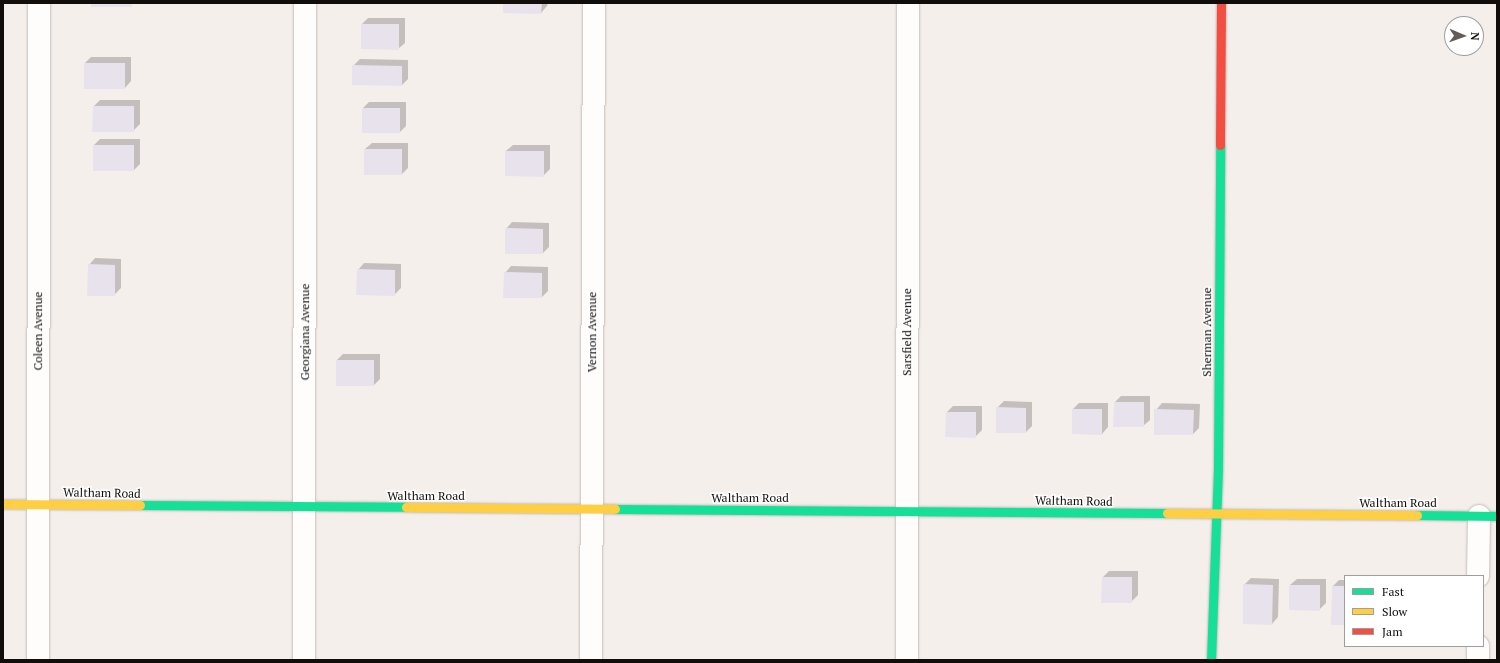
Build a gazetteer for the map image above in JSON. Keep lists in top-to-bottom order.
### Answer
{
  "streets": {
    "street": [
      "Coleen Avenue",
      "Georgiana Avenue",
      "Vernon Avenue",
      "Sarsfield Avenue",
      "Sherman Avenue",
      "Waltham Road"
    ]
  },
  "crossings": [
    ["Coleen Avenue", "Waltham Road"],
    ["Georgiana Avenue", "Waltham Road"],
    ["Vernon Avenue", "Waltham Road"],
    ["Sarsfield Avenue", "Waltham Road"],
    ["Sherman Avenue", "Waltham Road"]
  ],
  "legend": ["Fast", "Slow", "Jam"],
  "north": "right"
}
